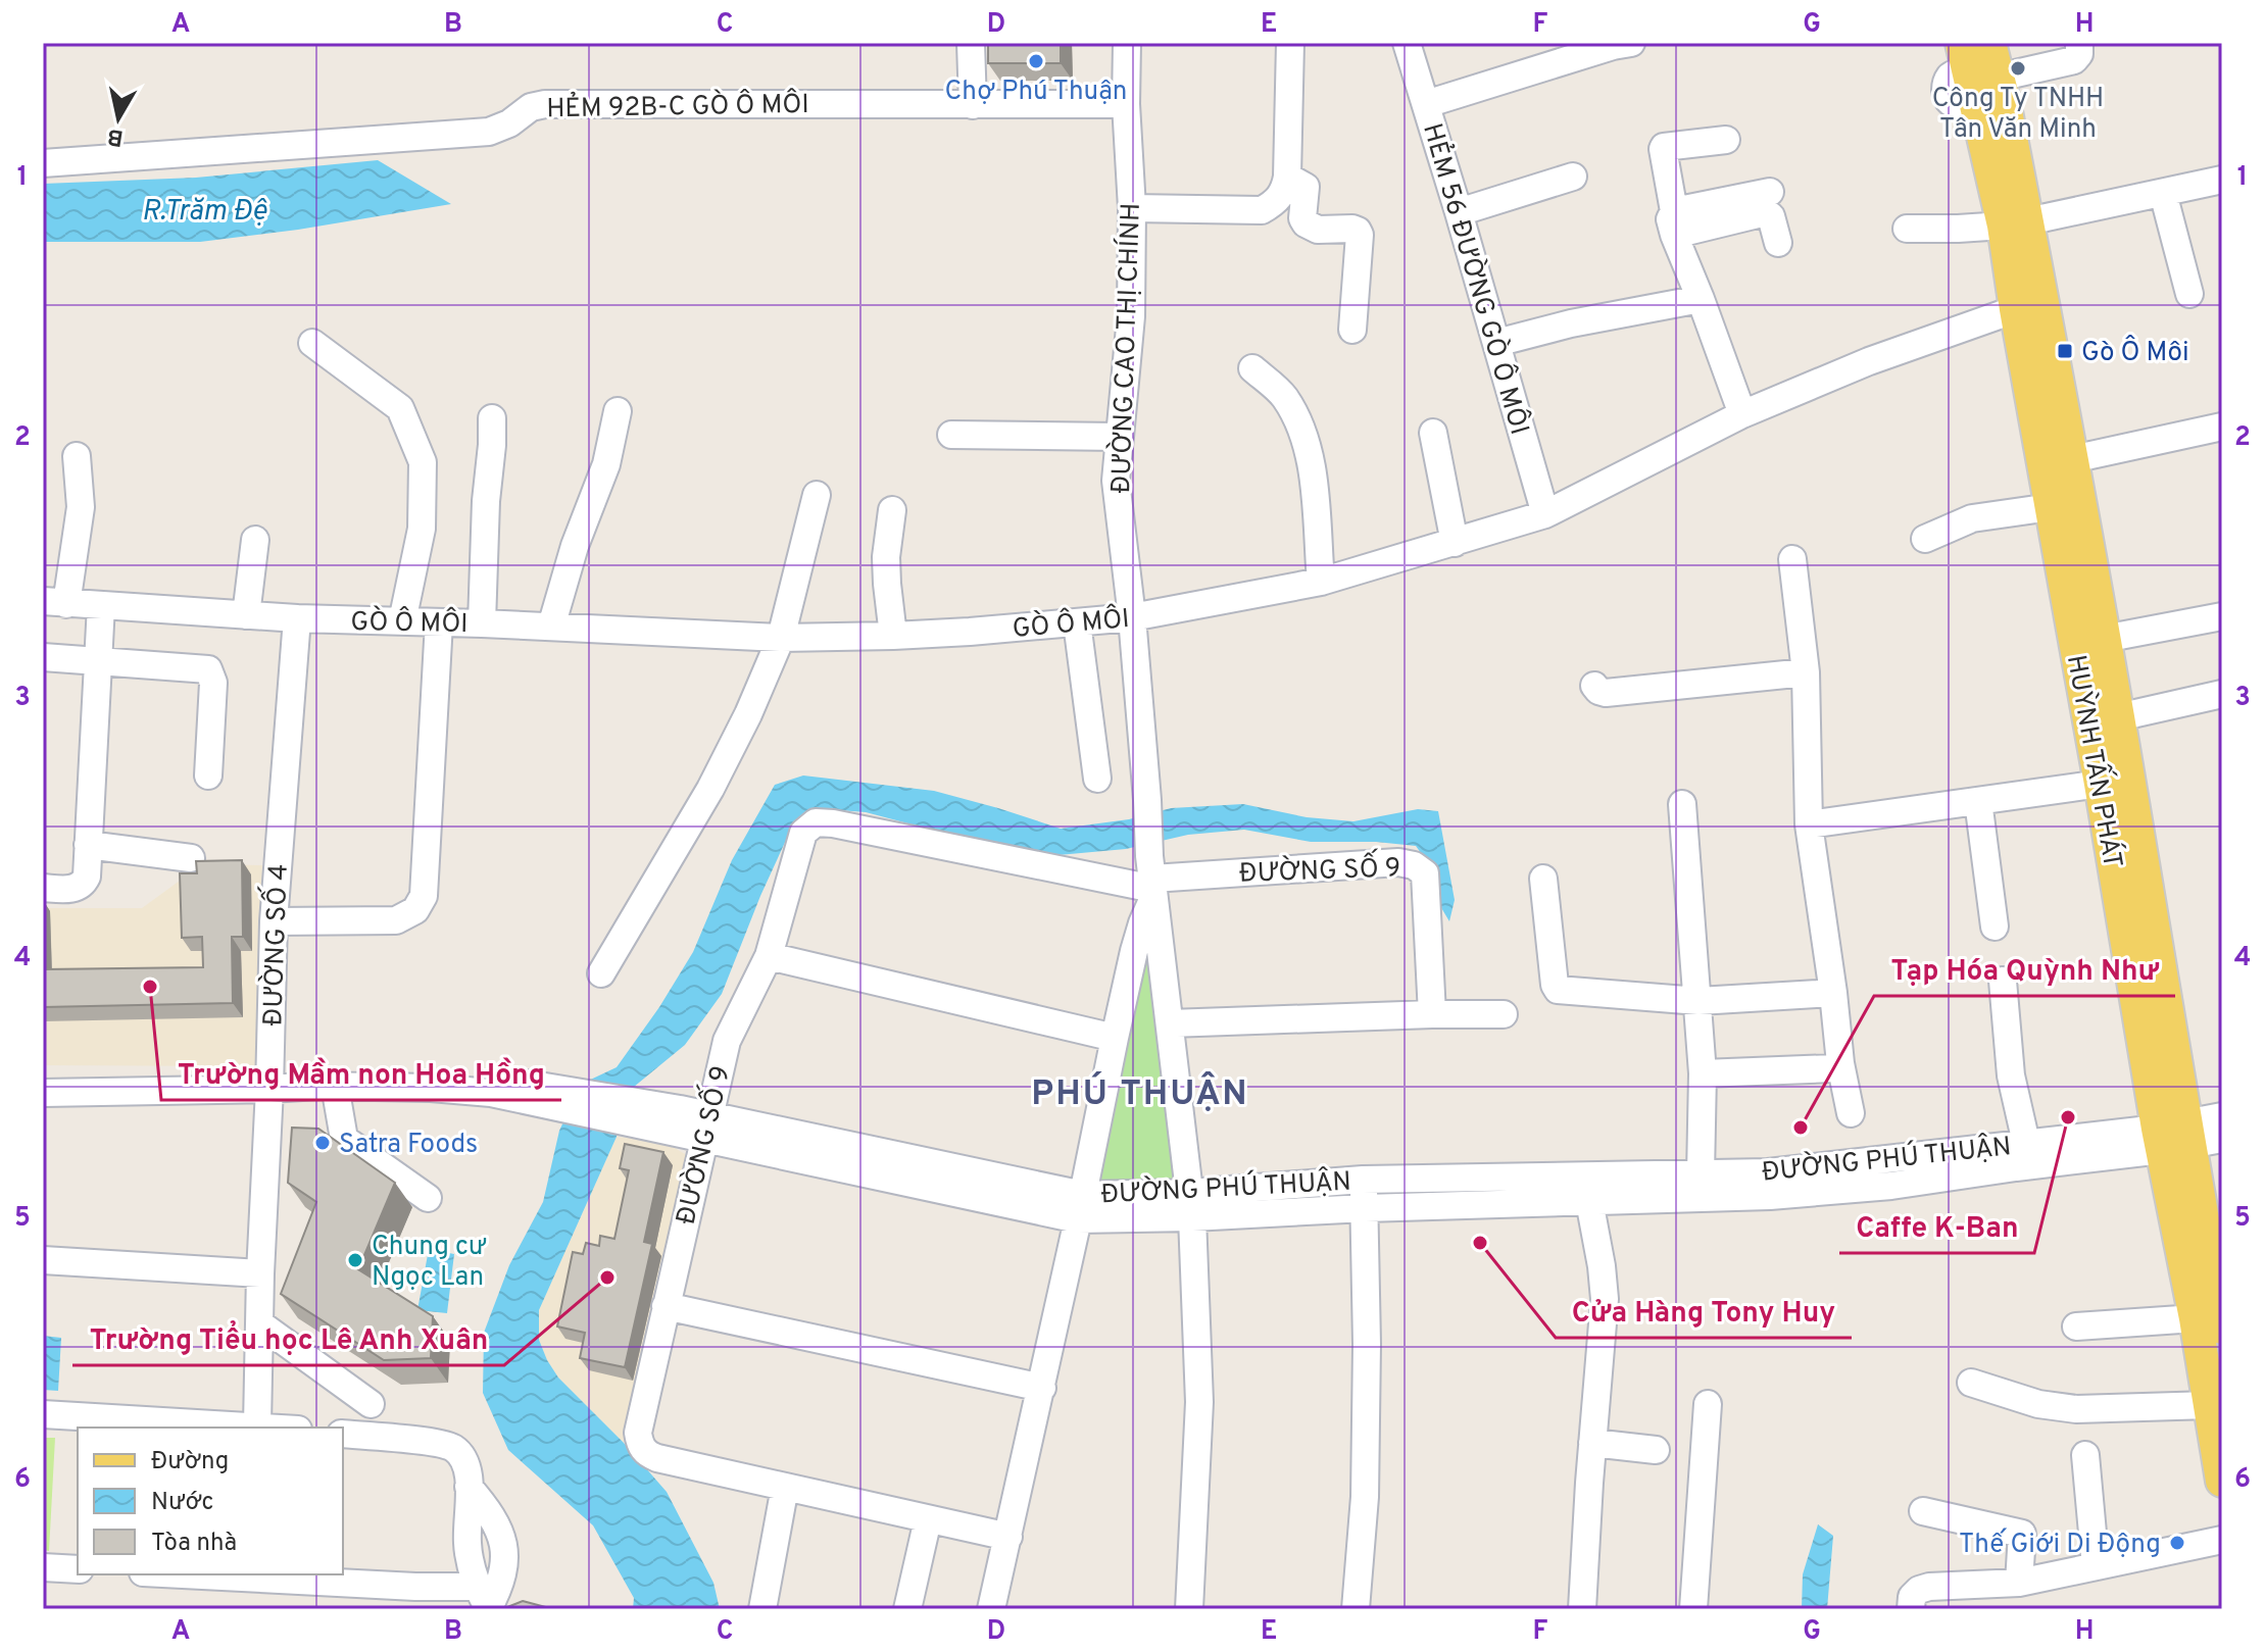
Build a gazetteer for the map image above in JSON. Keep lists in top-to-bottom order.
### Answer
{
  "streets": {
    "main road": ["HUỲNH TẤN PHÁT"],
    "street": [
      "HẺM 92B-C GÒ Ô MÔI",
      "HẺM 56 ĐƯỜNG GÒ Ô MÔI",
      "ĐƯỜNG CAO THỊ CHÍNH",
      "GÒ Ô MÔI",
      "ĐƯỜNG SỐ 9",
      "ĐƯỜNG SỐ 4",
      "ĐƯỜNG PHÚ THUẬN"
    ]
  },
  "crossings": [
    ["HẺM 92B-C GÒ Ô MÔI", "ĐƯỜNG CAO THỊ CHÍNH"],
    ["HẺM 56 ĐƯỜNG GÒ Ô MÔI", "GÒ Ô MÔI"],
    ["ĐƯỜNG CAO THỊ CHÍNH", "GÒ Ô MÔI"],
    ["ĐƯỜNG CAO THỊ CHÍNH", "ĐƯỜNG SỐ 9"],
    ["GÒ Ô MÔI", "HUỲNH TẤN PHÁT"],
    ["GÒ Ô MÔI", "ĐƯỜNG SỐ 4"],
    ["HUỲNH TẤN PHÁT", "ĐƯỜNG PHÚ THUẬN"],
    ["ĐƯỜNG SỐ 9", "ĐƯỜNG PHÚ THUẬN"],
    ["ĐƯỜNG SỐ 4", "ĐƯỜNG PHÚ THUẬN"]
  ],
  "districts": ["PHÚ THUẬN"],
  "water": ["R.Trăm Đệ"],
  "places": {
    "other": [
      "Chợ Phú Thuận",
      "Công Ty TNHH Tân Văn Minh",
      "Trường Mầm non Hoa Hồng",
      "Caffe K-Ban",
      "Tạp Hóa Quỳnh Như",
      "Satra Foods",
      "Cửa Hàng Tony Huy",
      "Chung cư Ngọc Lan",
      "Trường Tiểu học Lê Anh Xuân",
      "Thế Giới Di Động"
    ],
    "transit": ["Gò Ô Môi"]
  },
  "legend": ["Đường", "Nước", "Tòa nhà"],
  "north": "bottom",
  "grid": {
    "columns": [
      "A",
      "B",
      "C",
      "D",
      "E",
      "F",
      "G",
      "H"
    ],
    "rows": [
      "1",
      "2",
      "3",
      "4",
      "5",
      "6"
    ]
  }
}
